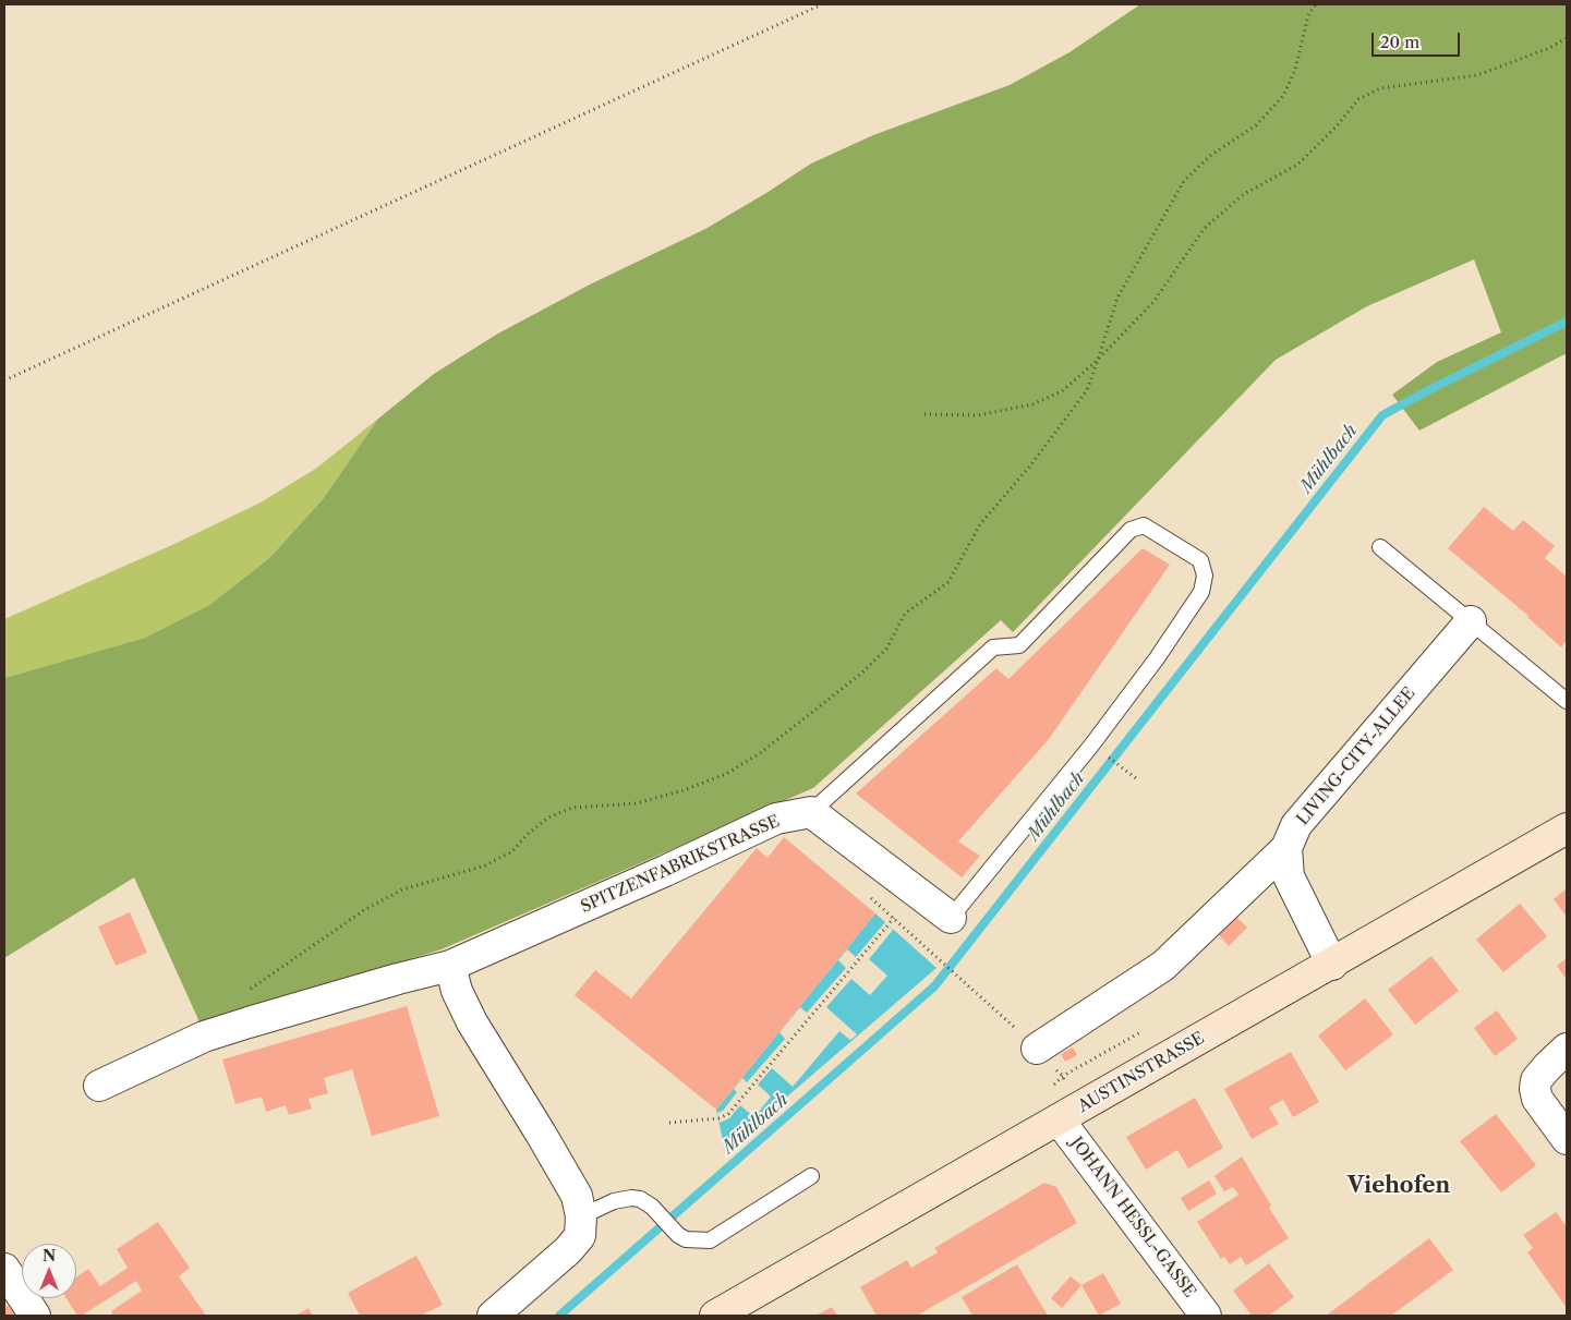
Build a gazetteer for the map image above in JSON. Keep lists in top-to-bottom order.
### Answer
{
  "streets": {
    "main road": ["AUSTINSTRASSE"],
    "street": ["LIVING-CITY-ALLEE", "SPITZENFABRIKSTRASSE", "JOHANN HESSL-GASSE"]
  },
  "crossings": [
    ["AUSTINSTRASSE", "JOHANN HESSL-GASSE"]
  ],
  "districts": ["Viehofen"],
  "water": ["Mühlbach"],
  "scale_bar": "20 m",
  "north": "top"
}
